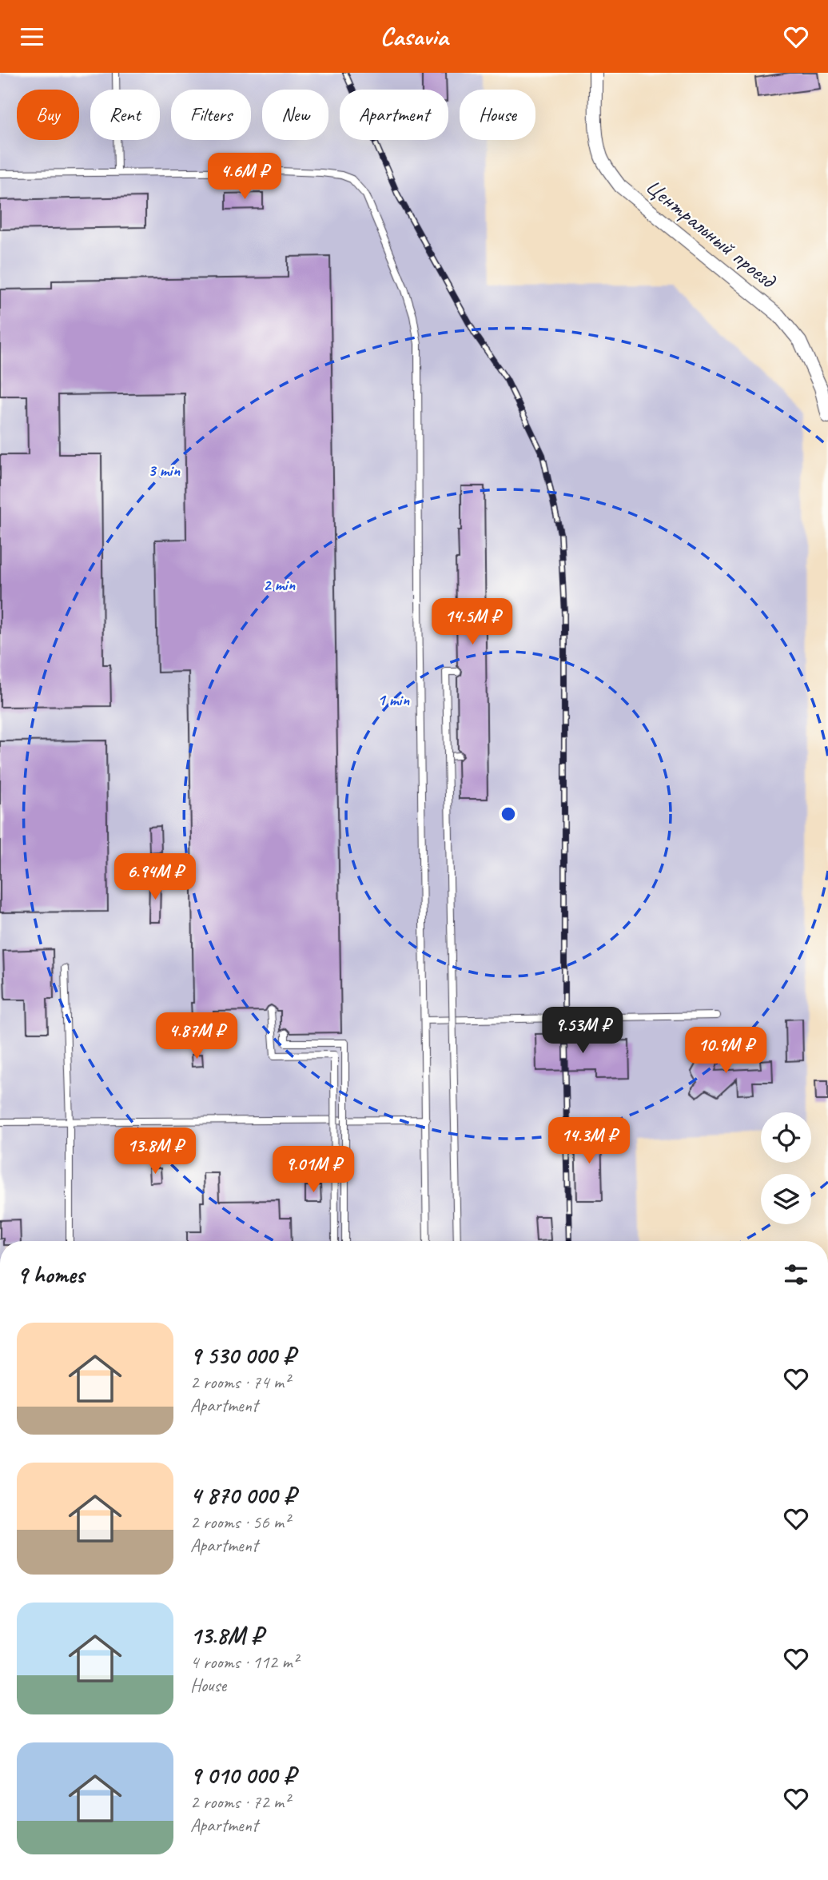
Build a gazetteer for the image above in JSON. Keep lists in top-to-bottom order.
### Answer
{
  "streets": {
    "street": ["Центральный проезд"]
  },
  "page": {
    "header": "Casavia",
    "chip": [
      "Buy",
      "Rent",
      "Filters",
      "New",
      "Apartment",
      "House"
    ],
    "price": [
      "4.6M ₽",
      "14.5M ₽",
      "6.94M ₽",
      "9.53M ₽",
      "4.87M ₽",
      "10.9M ₽",
      "14.3M ₽",
      "13.8M ₽",
      "9.01M ₽"
    ],
    "heading": "9 homes",
    "list": [
      {
        "name": "9 530 000 ₽",
        "note": "2 rooms · 74 m² · Apartment"
      },
      {
        "name": "4 870 000 ₽",
        "note": "2 rooms · 56 m² · Apartment"
      },
      {
        "name": "13.8M ₽",
        "note": "4 rooms · 112 m² · House"
      },
      {
        "name": "9 010 000 ₽",
        "note": "2 rooms · 72 m² · Apartment"
      }
    ]
  },
  "rings": ["3 min", "2 min", "1 min"]
}
